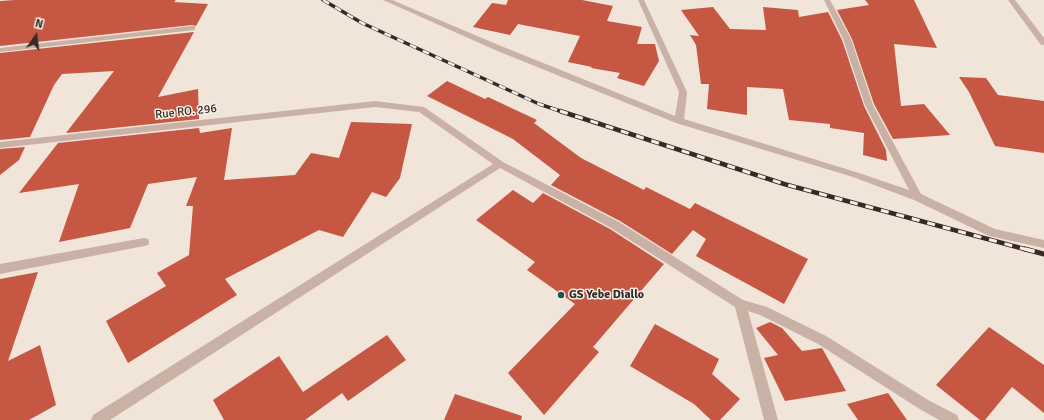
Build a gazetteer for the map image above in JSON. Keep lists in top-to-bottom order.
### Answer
{
  "streets": {
    "street": ["Rue RO. 296"]
  },
  "places": ["GS Yebe Diallo"],
  "north": "top"
}
